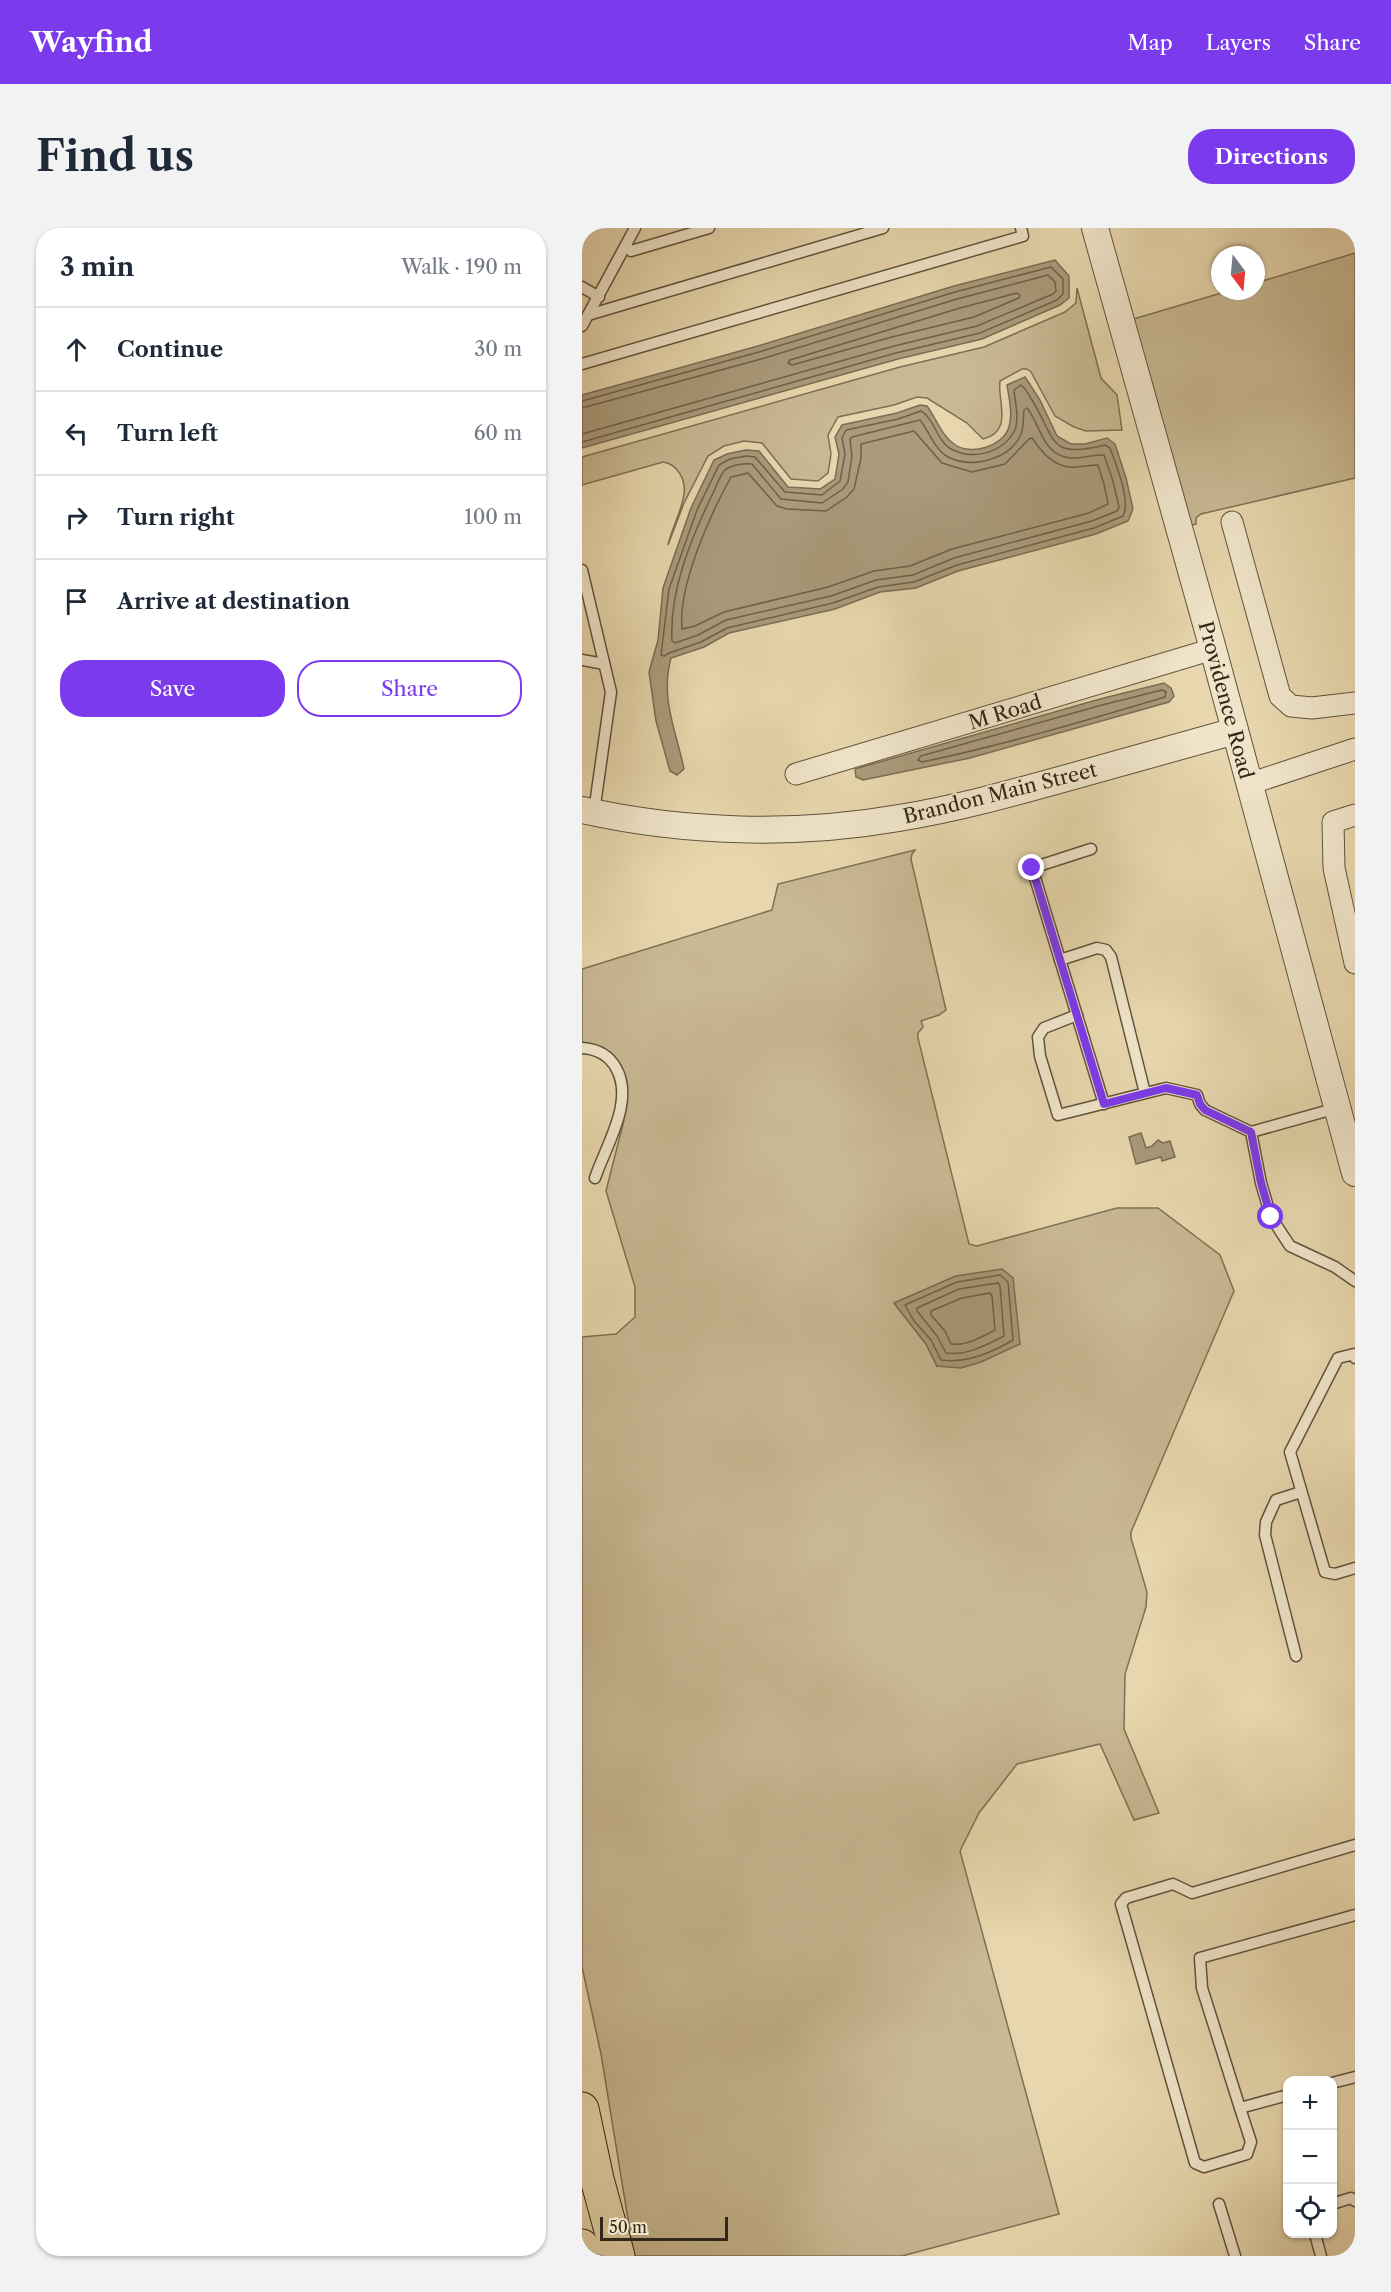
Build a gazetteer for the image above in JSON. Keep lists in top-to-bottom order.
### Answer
{
  "streets": {
    "street": ["Providence Road", "M Road", "Brandon Main Street"]
  },
  "crossings": [
    ["Providence Road", "M Road"],
    ["Providence Road", "Brandon Main Street"]
  ],
  "scale_bar": "50 m",
  "north": "bottom",
  "page": {
    "header": "Wayfind",
    "nav": ["Map", "Layers", "Share"],
    "buttons": [
      "Directions",
      ["Save", "Share"]
    ],
    "title": "Find us",
    "heading": ["3 min", "Walk · 190 m"],
    "list": [
      ["Continue", "30 m"],
      ["Turn left", "60 m"],
      ["Turn right", "100 m"],
      "Arrive at destination"
    ],
    "map_buttons": ["+", "−"],
    "scale": "50 m"
  }
}
